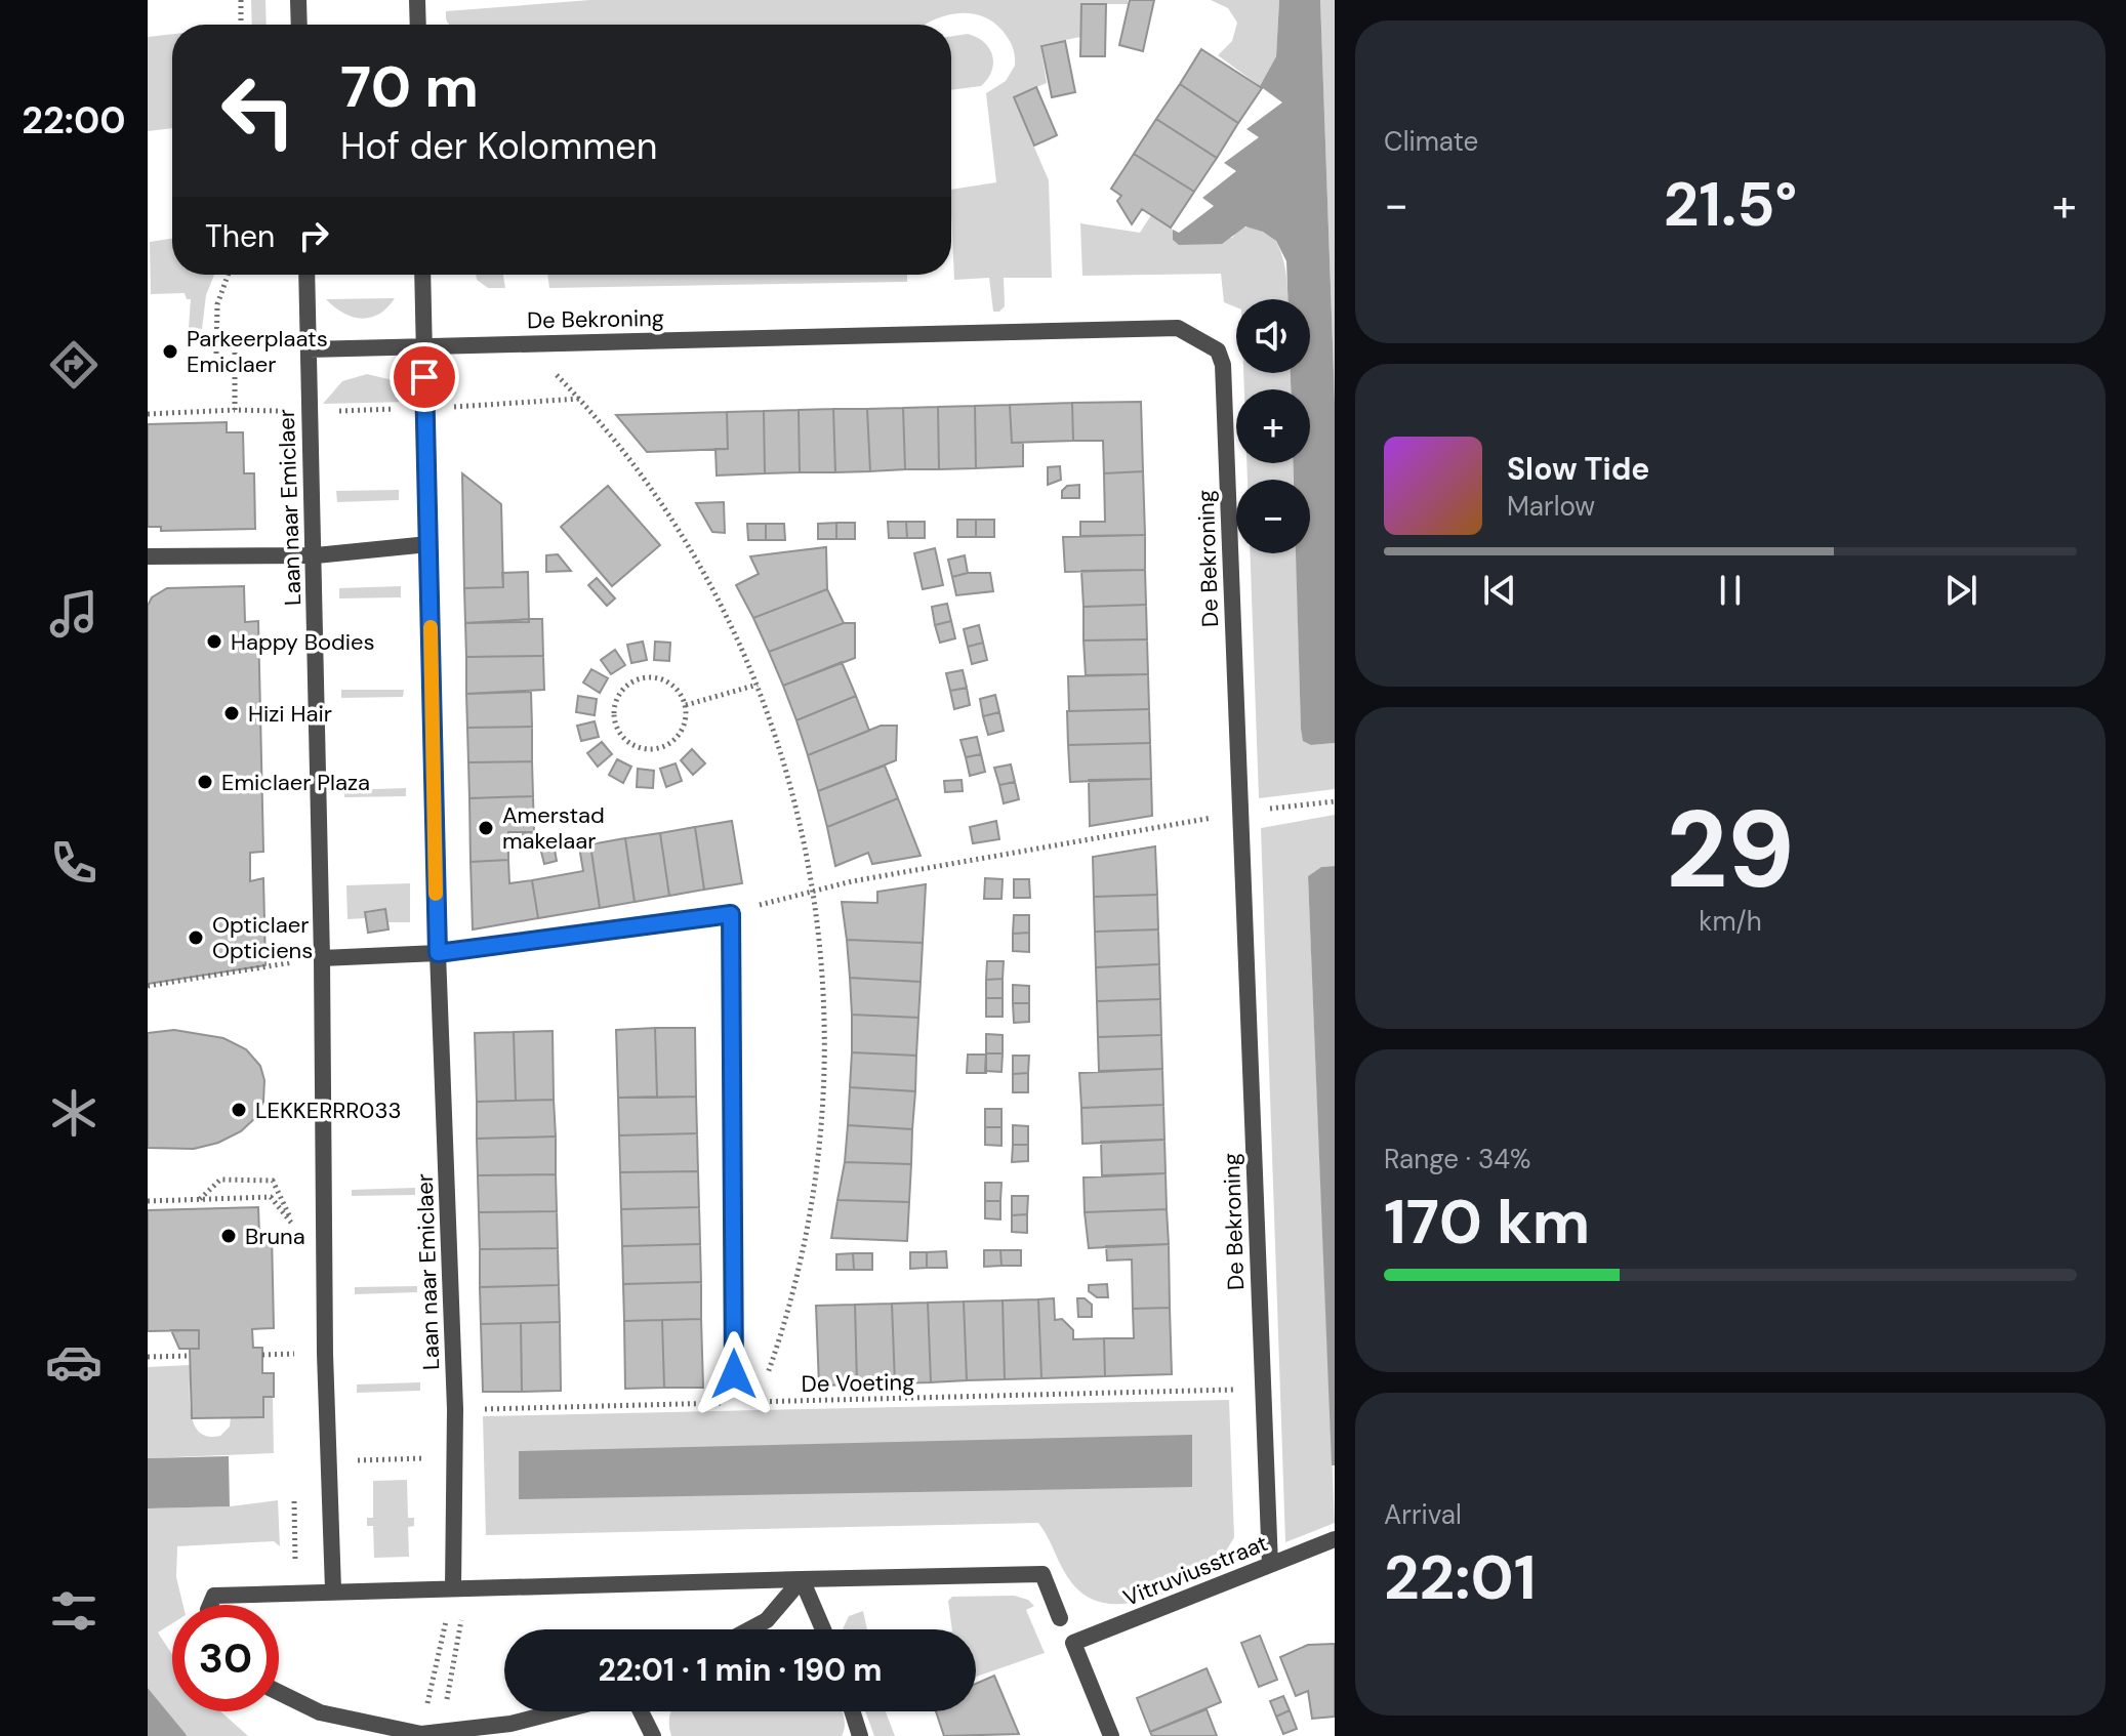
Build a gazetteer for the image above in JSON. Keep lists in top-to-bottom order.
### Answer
{
  "streets": {
    "street": ["De Bekroning", "Laan naar Emiclaer", "Vitruviusstraat"],
    "path": ["De Voeting"]
  },
  "crossings": [
    ["De Bekroning", "Laan naar Emiclaer"],
    ["De Bekroning", "De Voeting"],
    ["De Bekroning", "Vitruviusstraat"]
  ],
  "places": [
    "Parkeerplaats Emiclaer",
    "Happy Bodies",
    "Hizi Hair",
    "Emiclaer Plaza",
    "Amerstad makelaar",
    "Opticlaer Opticiens",
    "LEKKERRR033",
    "Bruna"
  ],
  "page": {
    "tabs": "22:00",
    "tile": [
      "Climate",
      ["29", "km/h"],
      ["Range · 34%", "170 km"],
      ["Arrival", "22:01"]
    ],
    "turn": ["70 m", "Hof der Kolommen"],
    "heat": ["−", "21.5°", "+"],
    "then": "Then",
    "map_buttons": ["+", "−"],
    "song": ["Slow Tide", "Marlow"],
    "limit": "30",
    "trip": "22:01 · 1 min · 190 m"
  }
}
